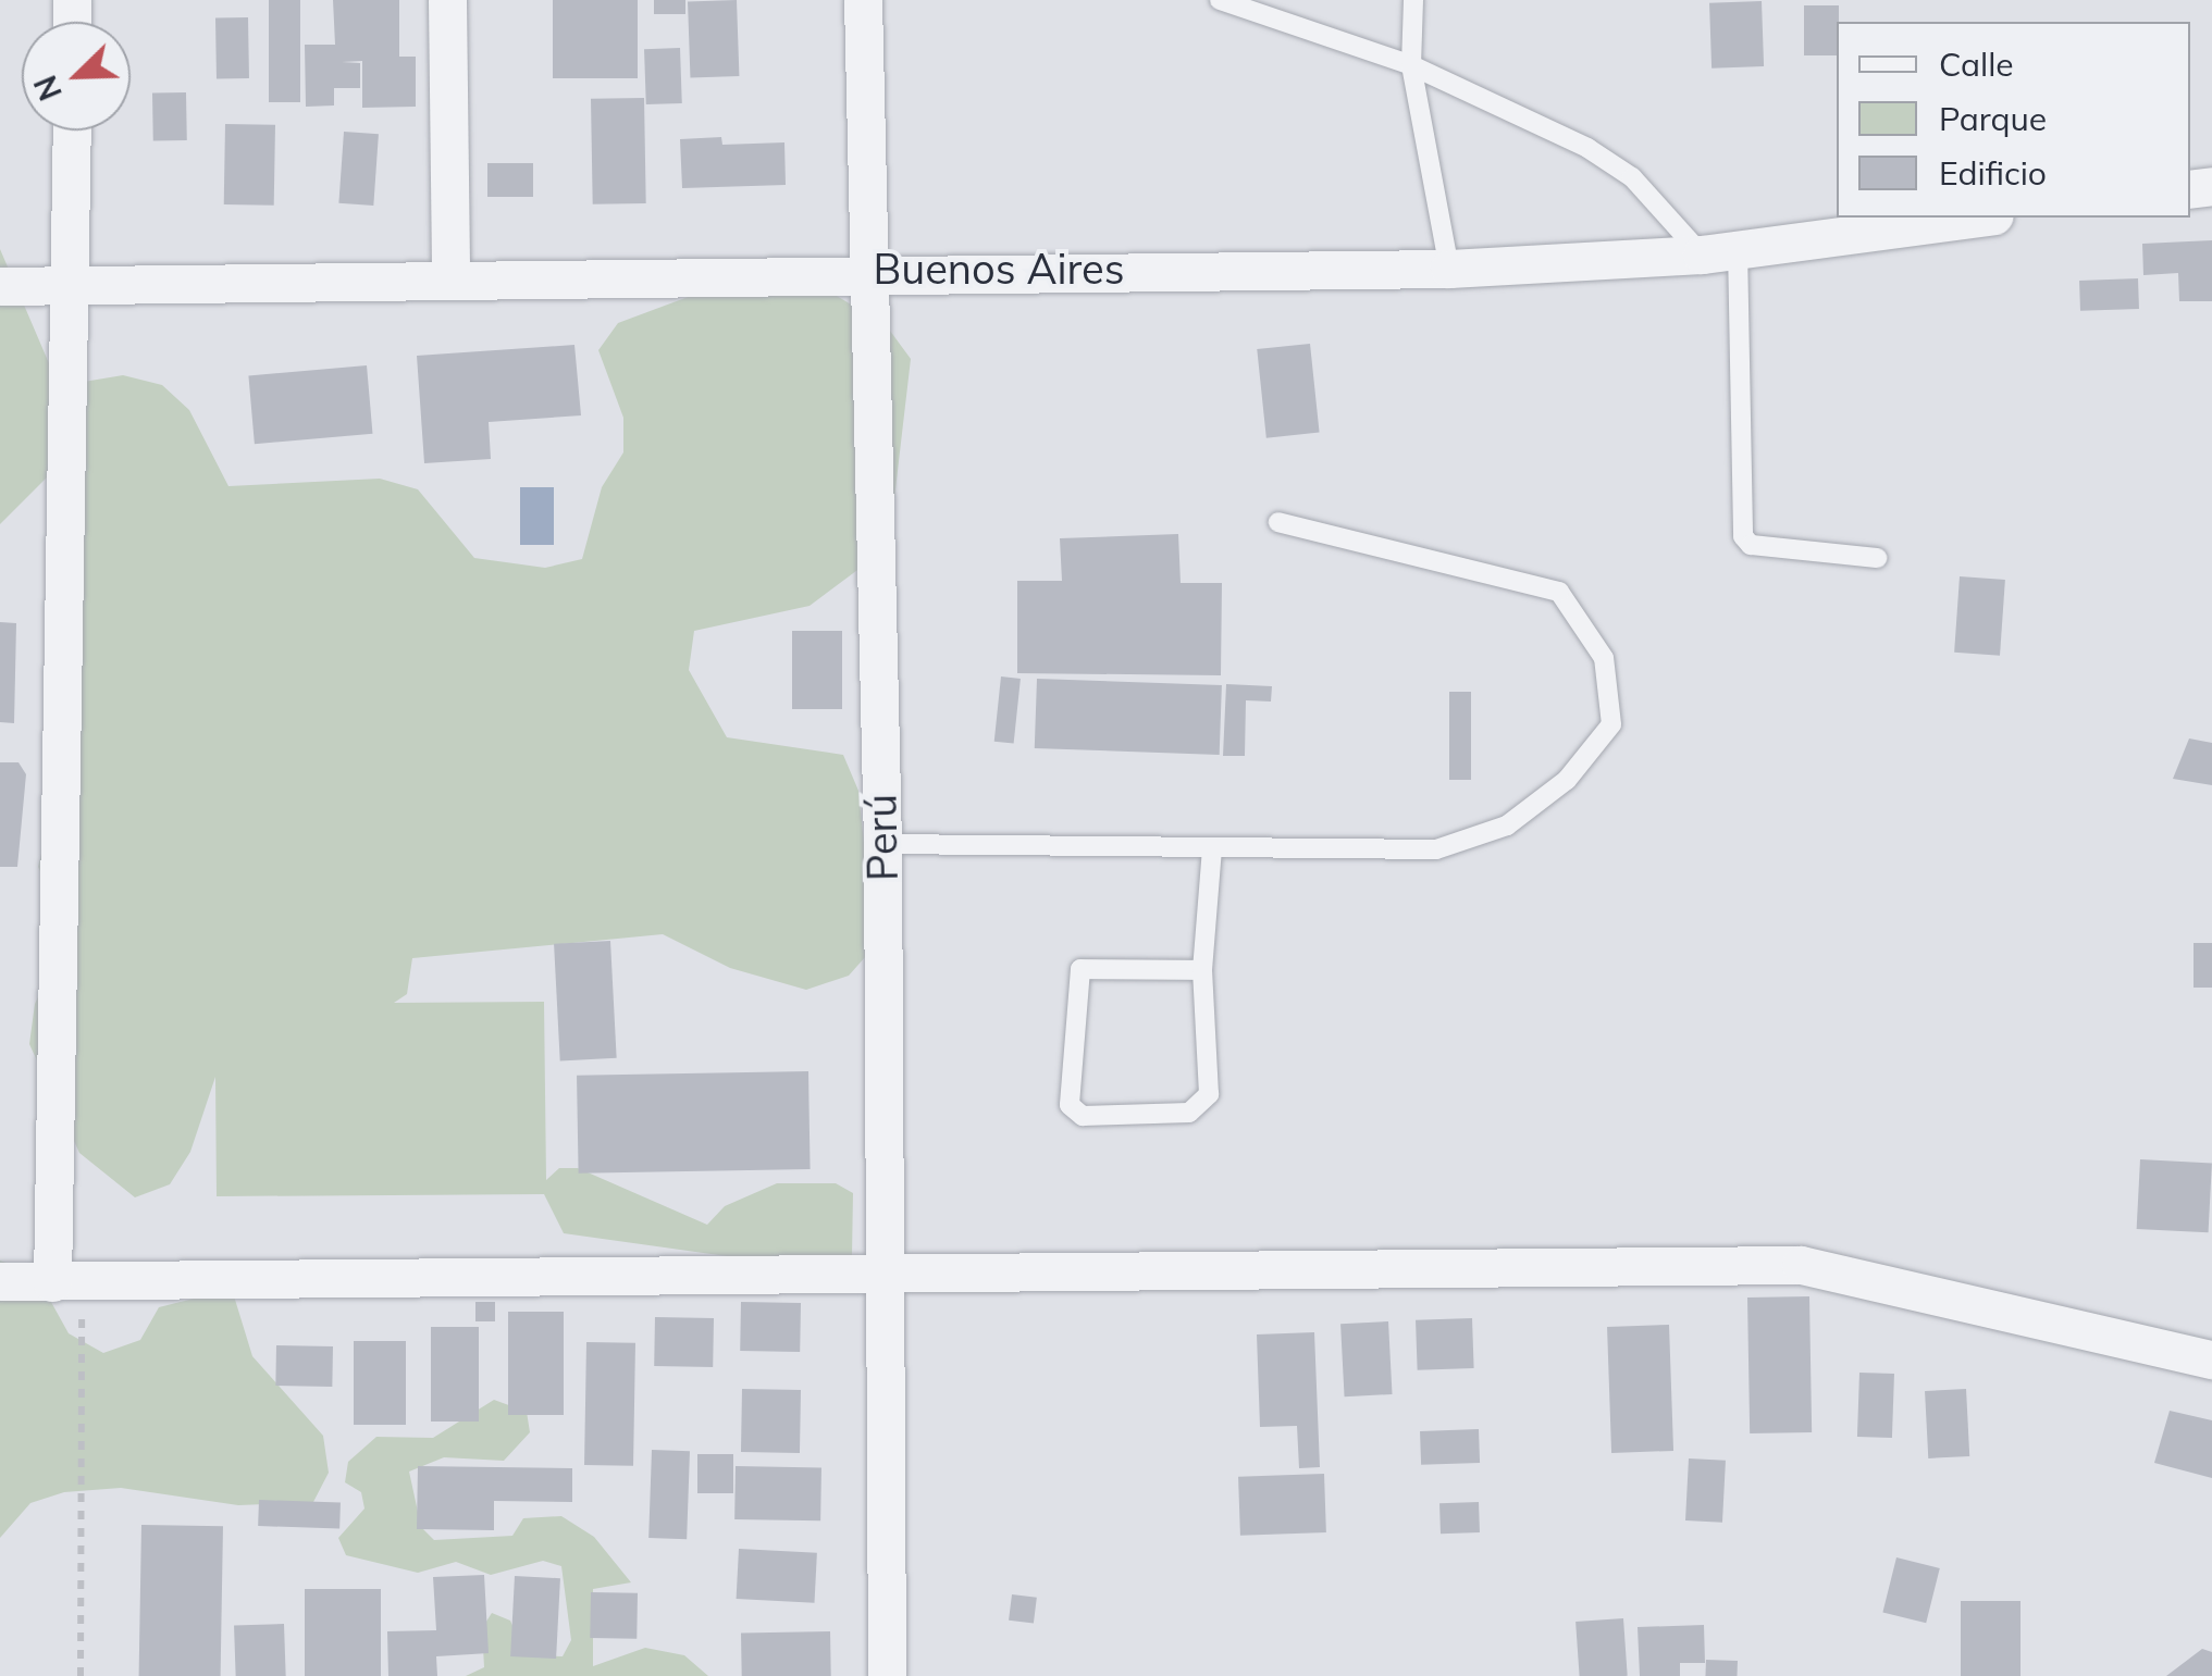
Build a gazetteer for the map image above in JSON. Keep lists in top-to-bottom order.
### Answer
{
  "streets": {
    "street": ["Buenos Aires", "Perú"]
  },
  "crossings": [
    ["Buenos Aires", "Perú"]
  ],
  "legend": ["Calle", "Parque", "Edificio"],
  "north": "bottom left"
}
